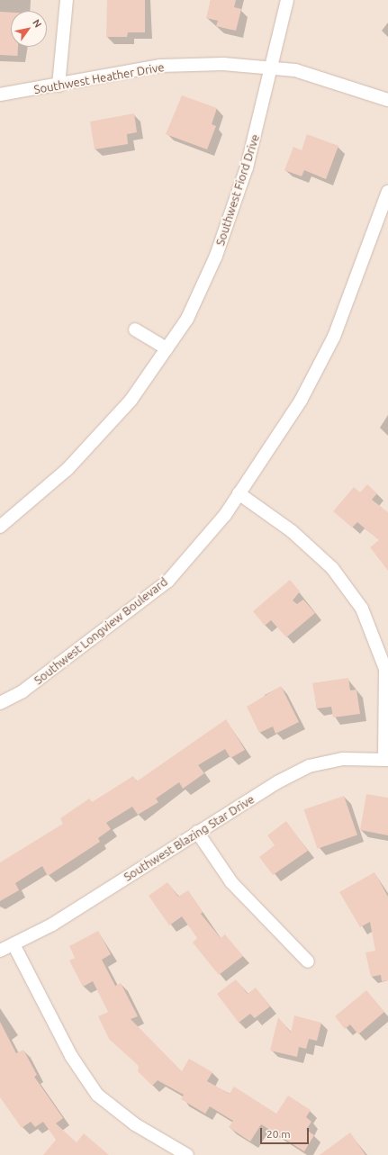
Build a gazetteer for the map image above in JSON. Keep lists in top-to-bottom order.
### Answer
{
  "streets": {
    "street": [
      "Southwest Heather Drive",
      "Southwest Fiord Drive",
      "Southwest Longview Boulevard",
      "Southwest Blazing Star Drive"
    ]
  },
  "crossings": [
    ["Southwest Heather Drive", "Southwest Fiord Drive"]
  ],
  "scale_bar": "20 m",
  "north": "top right"
}
